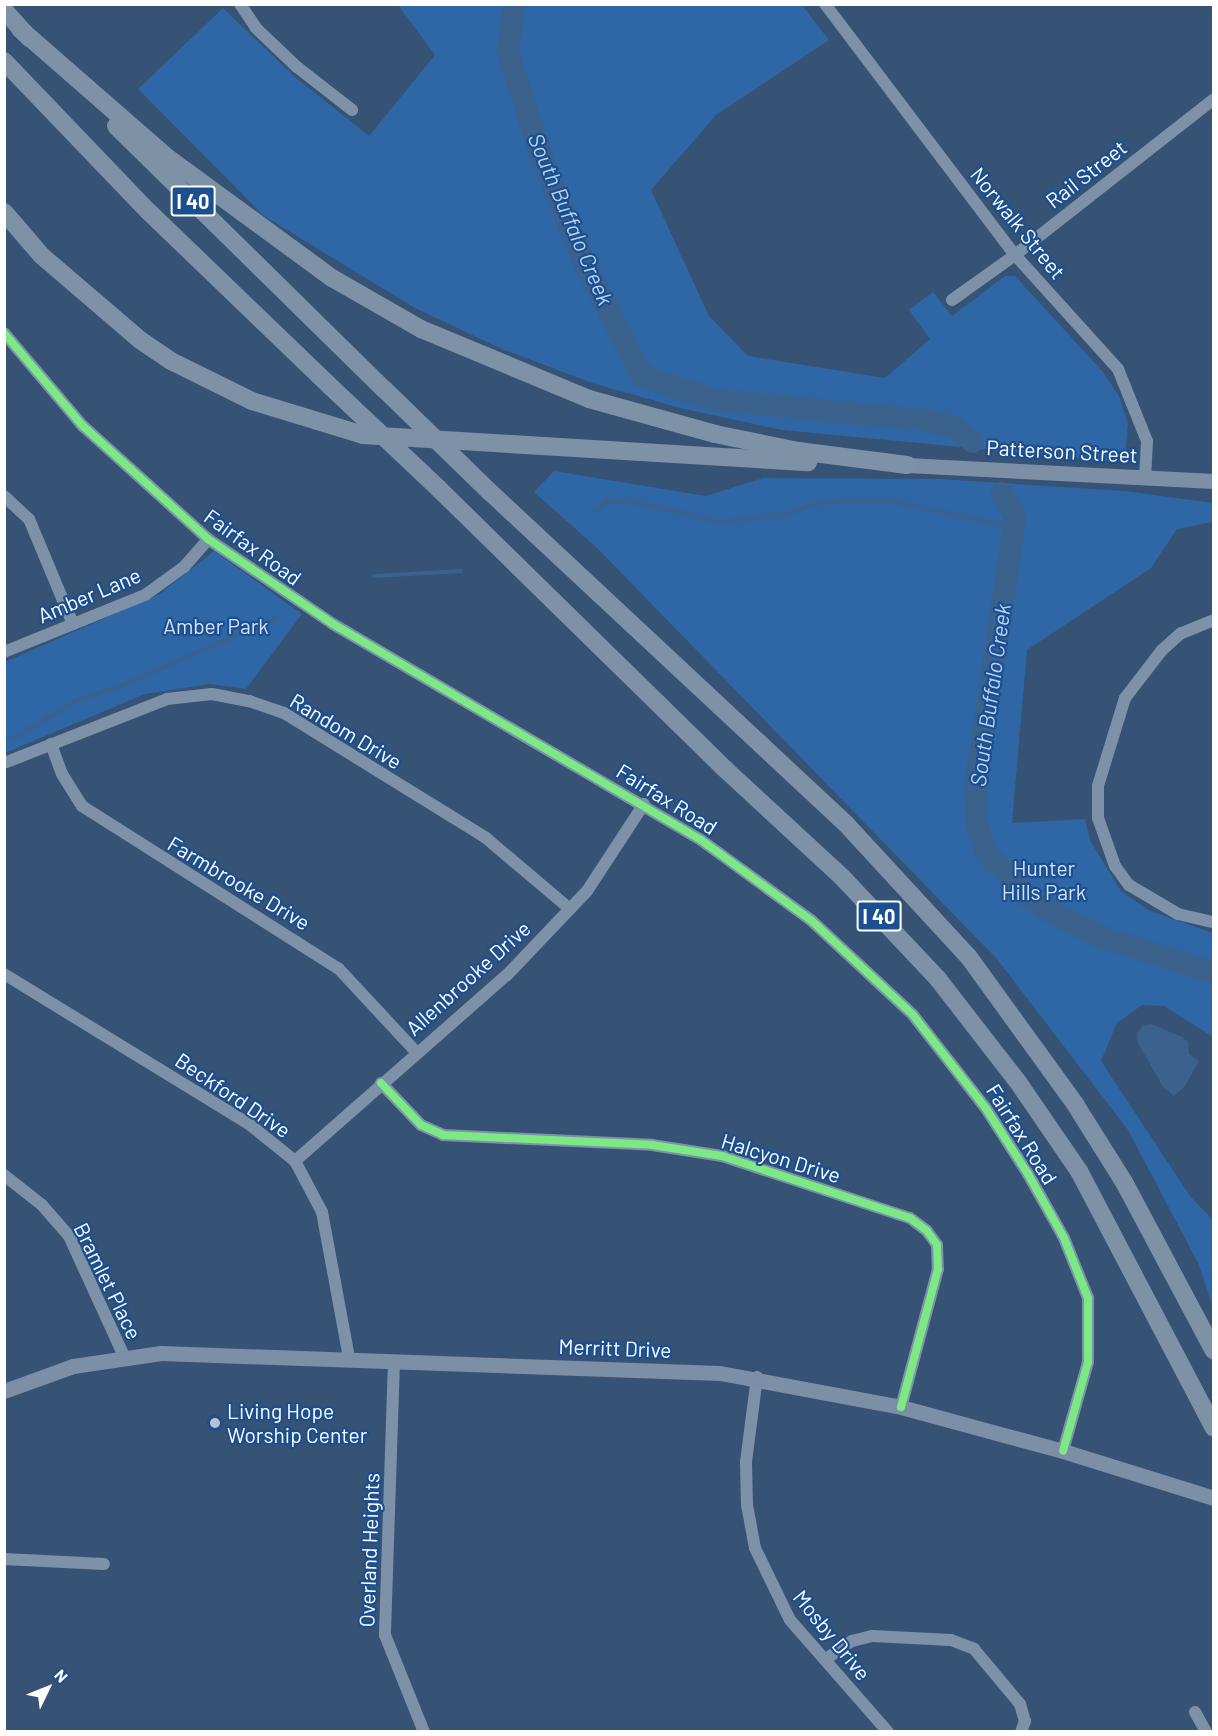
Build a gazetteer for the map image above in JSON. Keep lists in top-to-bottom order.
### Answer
{
  "streets": {
    "highway": ["I 40"],
    "main road": ["Patterson Street", "Merritt Drive"],
    "street": [
      "Rail Street",
      "Norwalk Street",
      "Fairfax Road",
      "Amber Lane",
      "Random Drive",
      "Farmbrooke Drive",
      "Allenbrooke Drive",
      "Beckford Drive",
      "Halcyon Drive",
      "Bramlet Place",
      "Overland Heights",
      "Mosby Drive"
    ]
  },
  "crossings": [
    ["Rail Street", "Norwalk Street"],
    ["Norwalk Street", "Patterson Street"],
    ["Fairfax Road", "Amber Lane"],
    ["Fairfax Road", "Allenbrooke Drive"],
    ["Fairfax Road", "Merritt Drive"],
    ["Random Drive", "Farmbrooke Drive"],
    ["Random Drive", "Allenbrooke Drive"],
    ["Farmbrooke Drive", "Allenbrooke Drive"],
    ["Allenbrooke Drive", "Beckford Drive"],
    ["Allenbrooke Drive", "Halcyon Drive"],
    ["Beckford Drive", "Merritt Drive"],
    ["Halcyon Drive", "Merritt Drive"],
    ["Bramlet Place", "Merritt Drive"],
    ["Merritt Drive", "Overland Heights"],
    ["Merritt Drive", "Mosby Drive"]
  ],
  "water": ["South Buffalo Creek"],
  "parks": ["Amber Park", "Hunter Hills Park"],
  "places": ["Living Hope Worship Center"],
  "north": "top right"
}
